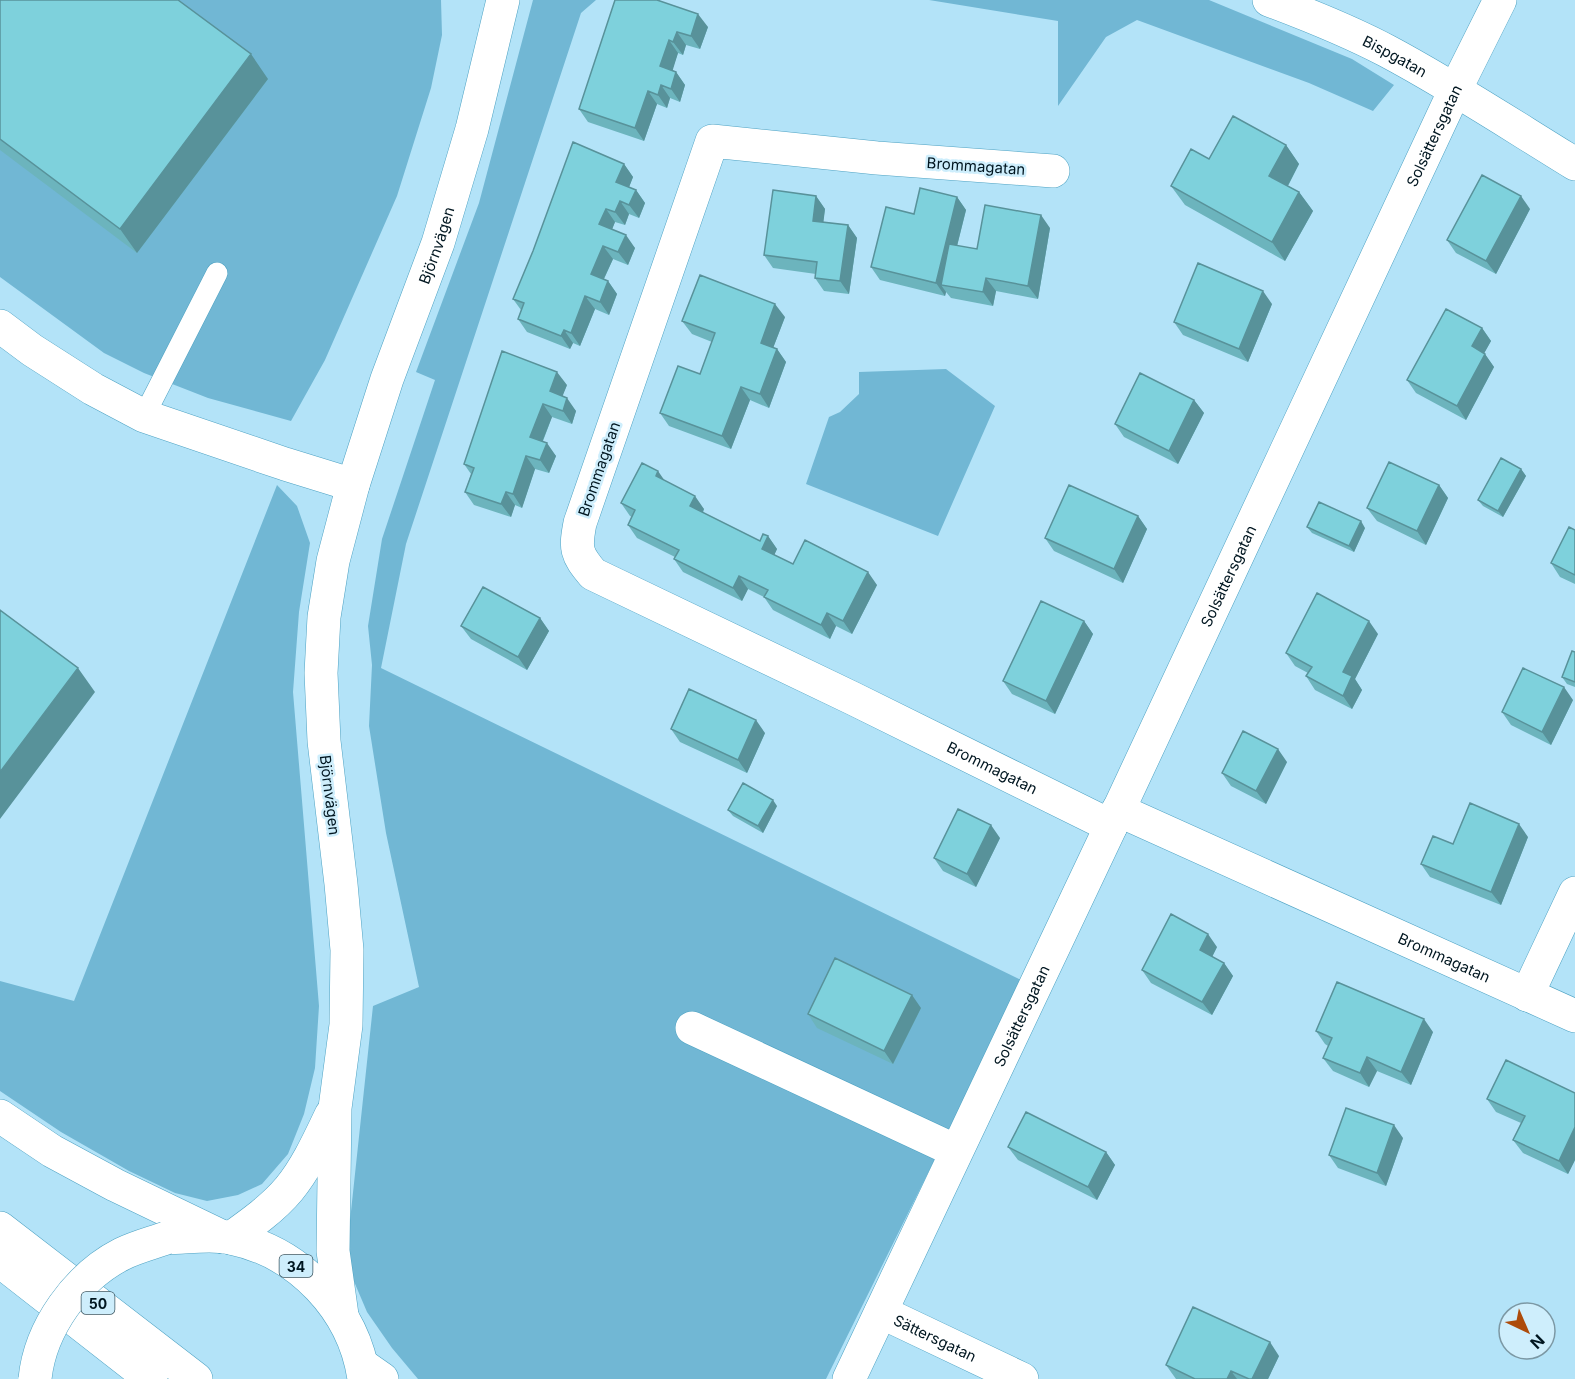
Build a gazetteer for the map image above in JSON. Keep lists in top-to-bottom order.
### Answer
{
  "streets": {
    "main road": [
      "Bispgatan",
      "Solsättersgatan",
      "Brommagatan",
      "Björnvägen",
      "34",
      "50",
      "Sättersgatan"
    ]
  },
  "crossings": [
    ["Bispgatan", "Solsättersgatan"],
    ["Solsättersgatan", "Brommagatan"],
    ["Solsättersgatan", "Sättersgatan"],
    ["Björnvägen", "34"]
  ],
  "north": "bottom right"
}
